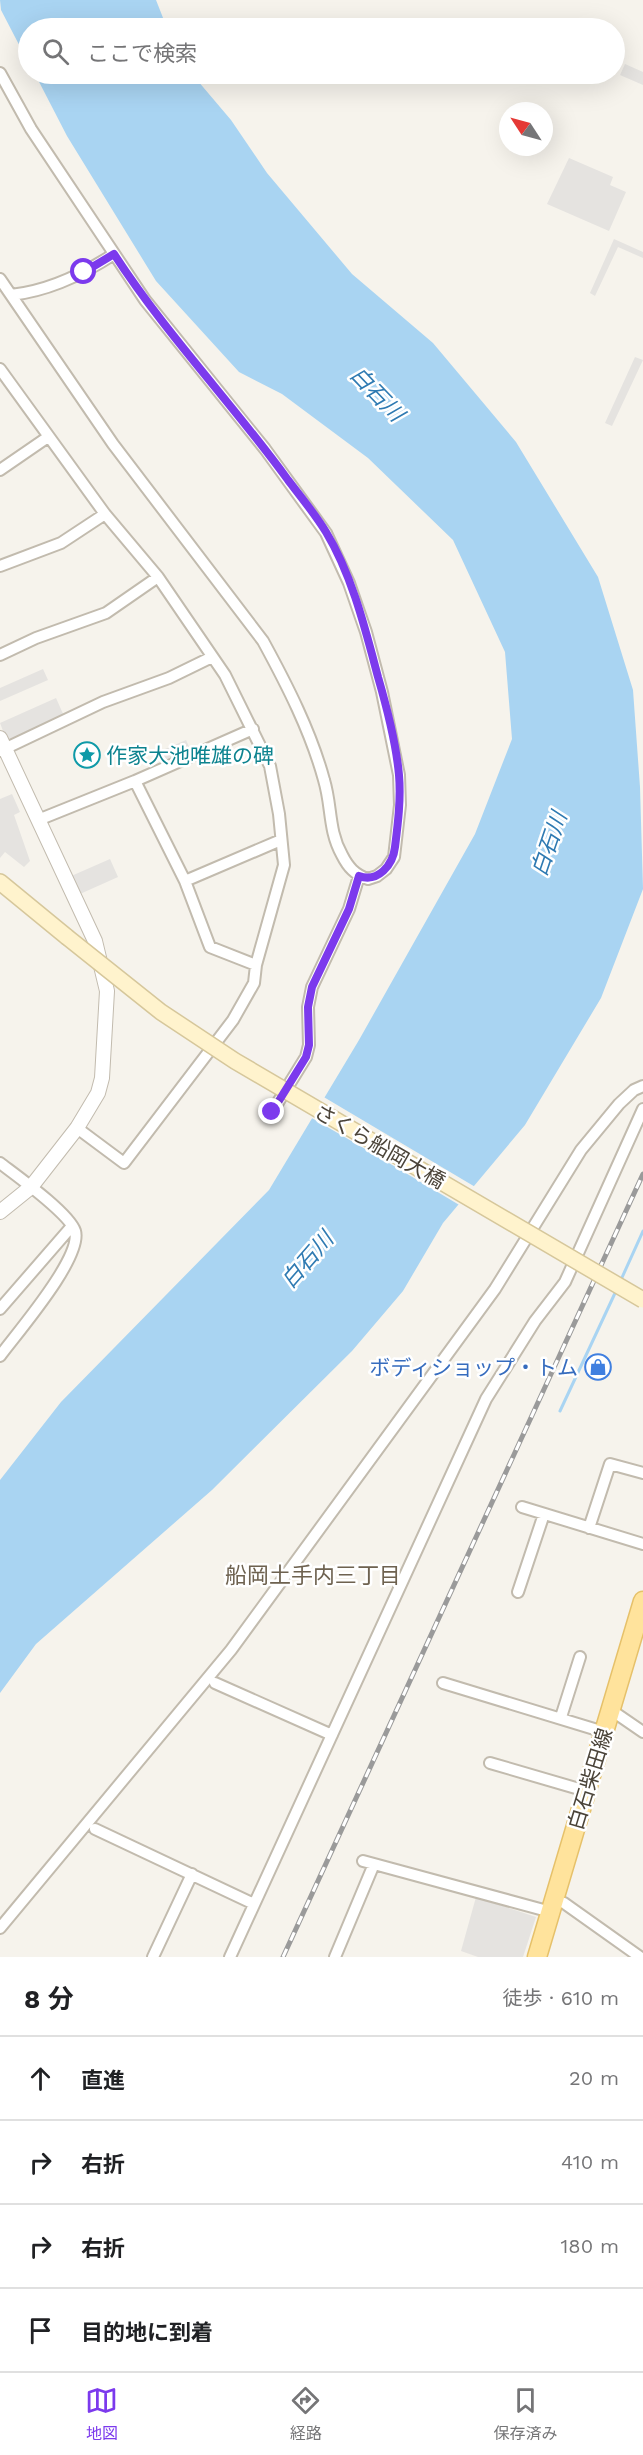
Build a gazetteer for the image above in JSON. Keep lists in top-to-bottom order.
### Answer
{
  "streets": {
    "main road": ["さくら船岡大橋", "白石柴田線"]
  },
  "districts": ["船岡土手内三丁目"],
  "water": ["白石川"],
  "places": {
    "place": ["作家大池唯雄の碑"],
    "shop": ["ボディショップ・トム"]
  },
  "north": "top left",
  "page": {
    "search": "ここで検索",
    "heading": ["8 分", "徒歩 · 610 m"],
    "list": [
      ["直進", "20 m"],
      ["右折", "410 m"],
      ["右折", "180 m"],
      "目的地に到着"
    ],
    "nav": ["地図", "経路", "保存済み"]
  }
}
